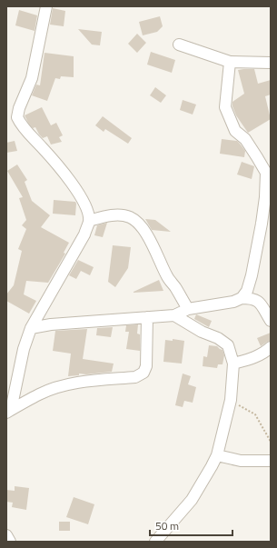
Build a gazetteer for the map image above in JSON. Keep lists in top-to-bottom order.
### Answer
{
  "scale_bar": "50 m"
}
